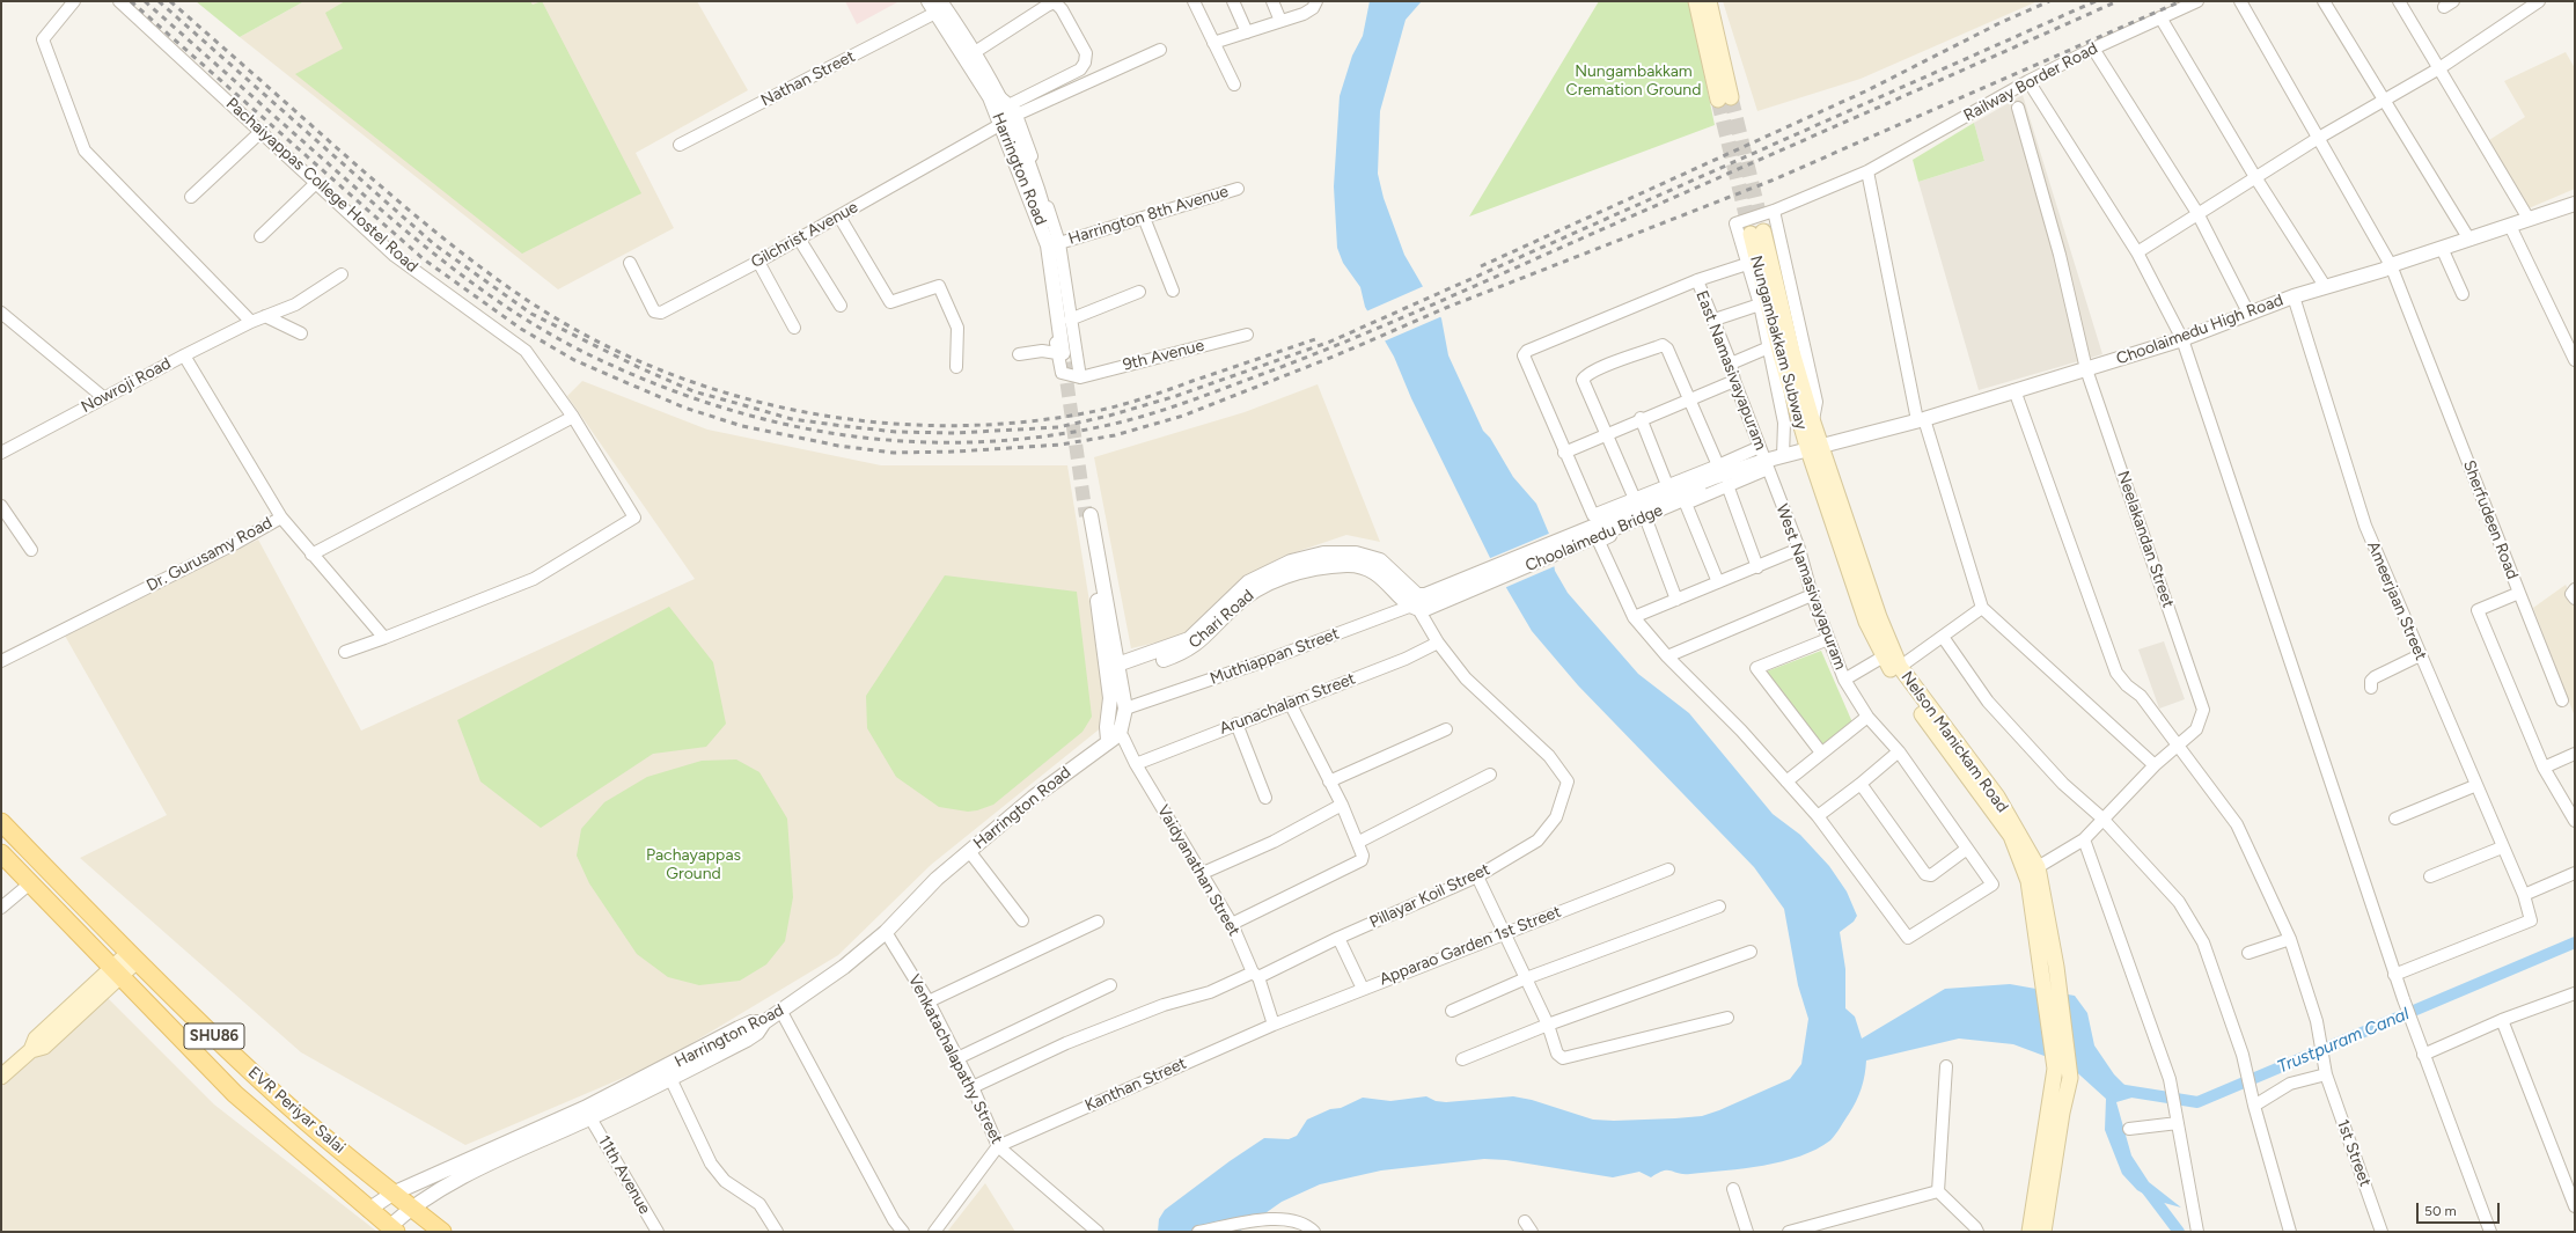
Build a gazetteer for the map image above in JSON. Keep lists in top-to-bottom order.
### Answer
{
  "streets": {
    "main road": [
      "Nungambakkam Subway",
      "Nelson Manickam Road",
      "SHU86",
      "EVR Periyar Salai"
    ],
    "street": [
      "Nathan Street",
      "Railway Border Road",
      "Harrington Road",
      "Pachaiyappas College Hostel Road",
      "Harrington 8th Avenue",
      "Gilchrist Avenue",
      "Choolaimedu High Road",
      "9th Avenue",
      "East Namasivayapuram",
      "Nowroji Road",
      "Sherfudeen Road",
      "Choolaimedu Bridge",
      "Neelakandan Street",
      "Dr. Gurusamy Road",
      "West Namasivayapuram",
      "Ameerjaan Street",
      "Chari Road",
      "Muthiappan Street",
      "Arunachalam Street",
      "Vaidyanathan Street",
      "Pillayar Koil Street",
      "Apparao Garden 1st Street",
      "Venkatachalapathy Street",
      "Kanthan Street",
      "1st Street",
      "11th Avenue"
    ]
  },
  "crossings": [
    ["Nathan Street", "Harrington Road"],
    ["Railway Border Road", "Choolaimedu High Road"],
    ["Harrington Road", "Gilchrist Avenue"],
    ["Harrington Road", "Vaidyanathan Street"],
    ["Harrington Road", "Venkatachalapathy Street"],
    ["Harrington Road", "11th Avenue"],
    ["Pachaiyappas College Hostel Road", "Dr. Gurusamy Road"],
    ["Choolaimedu High Road", "Nungambakkam Subway"],
    ["Choolaimedu High Road", "East Namasivayapuram"],
    ["Choolaimedu High Road", "Sherfudeen Road"],
    ["Choolaimedu High Road", "Choolaimedu Bridge"],
    ["Choolaimedu High Road", "Neelakandan Street"],
    ["Choolaimedu High Road", "West Namasivayapuram"],
    ["Choolaimedu High Road", "Ameerjaan Street"],
    ["Choolaimedu High Road", "Nelson Manickam Road"],
    ["Choolaimedu High Road", "1st Street"],
    ["Nungambakkam Subway", "Nelson Manickam Road"],
    ["East Namasivayapuram", "West Namasivayapuram"],
    ["Choolaimedu Bridge", "Chari Road"],
    ["Choolaimedu Bridge", "Muthiappan Street"],
    ["Neelakandan Street", "1st Street"],
    ["Chari Road", "Muthiappan Street"],
    ["Arunachalam Street", "Vaidyanathan Street"],
    ["Arunachalam Street", "Pillayar Koil Street"],
    ["Vaidyanathan Street", "Pillayar Koil Street"],
    ["Vaidyanathan Street", "Apparao Garden 1st Street"],
    ["Vaidyanathan Street", "Kanthan Street"],
    ["Pillayar Koil Street", "Venkatachalapathy Street"],
    ["Apparao Garden 1st Street", "Kanthan Street"],
    ["Venkatachalapathy Street", "Kanthan Street"]
  ],
  "water": ["Trustpuram Canal"],
  "parks": ["Nungambakkam Cremation Ground", "Pachayappas Ground"],
  "scale_bar": "50 m"
}
